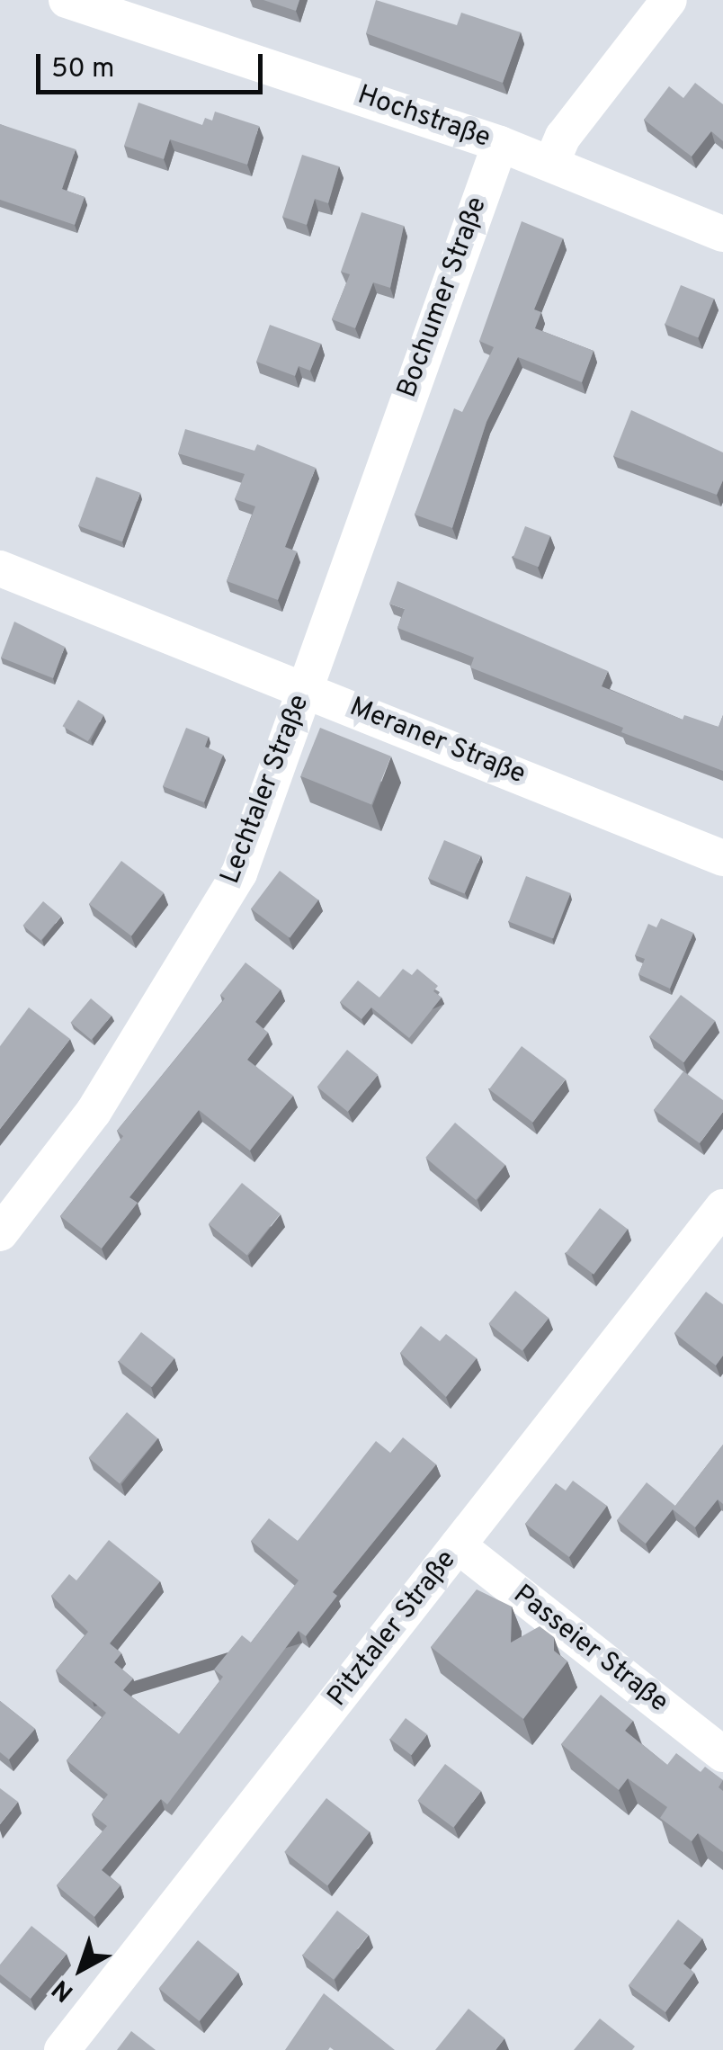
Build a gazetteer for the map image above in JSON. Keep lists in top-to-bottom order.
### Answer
{
  "streets": {
    "street": [
      "Hochstraße",
      "Bochumer Straße",
      "Meraner Straße",
      "Lechtaler Straße",
      "Pitztaler Straße",
      "Passeier Straße"
    ]
  },
  "crossings": [
    ["Hochstraße", "Bochumer Straße"],
    ["Bochumer Straße", "Lechtaler Straße"],
    ["Meraner Straße", "Lechtaler Straße"],
    ["Pitztaler Straße", "Passeier Straße"]
  ],
  "scale_bar": "50 m",
  "north": "bottom left"
}
